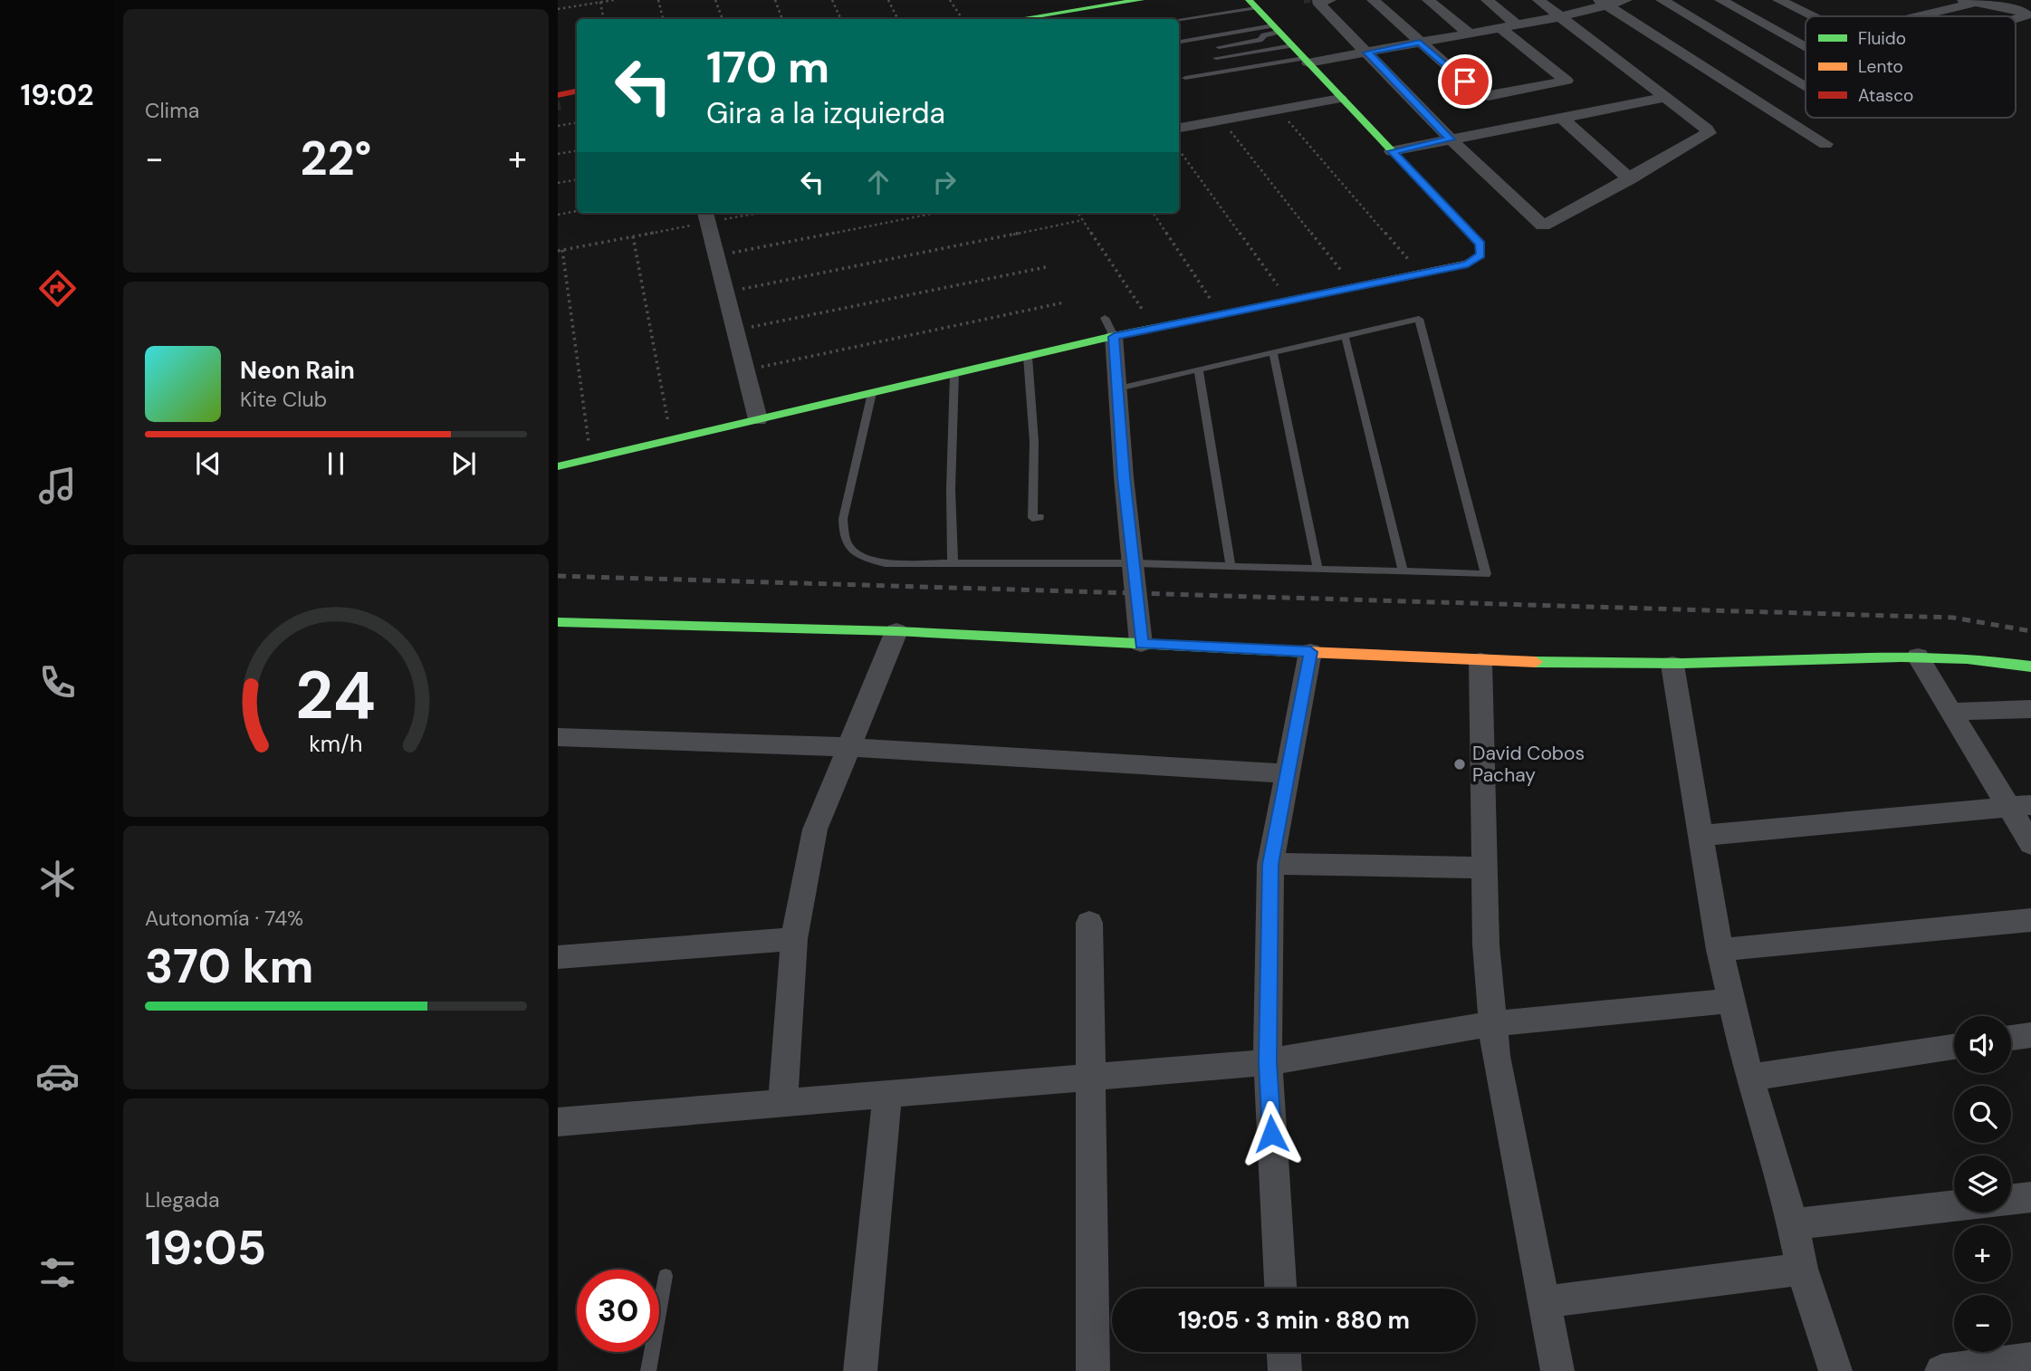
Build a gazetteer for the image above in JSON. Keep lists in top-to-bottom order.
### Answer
{
  "places": ["David Cobos Pachay"],
  "legend": ["Fluido", "Lento", "Atasco"],
  "page": {
    "tabs": "19:02",
    "tile": [
      "Clima",
      ["Autonomía · 74%", "370 km"],
      ["Llegada", "19:05"]
    ],
    "turn": ["170 m", "Gira a la izquierda"],
    "heat": ["−", "22°", "+"],
    "song": ["Neon Rain", "Kite Club"],
    "map_buttons": ["+", "−"],
    "limit": "30",
    "trip": "19:05 · 3 min · 880 m",
    "gauge": ["24", "km/h"]
  }
}
